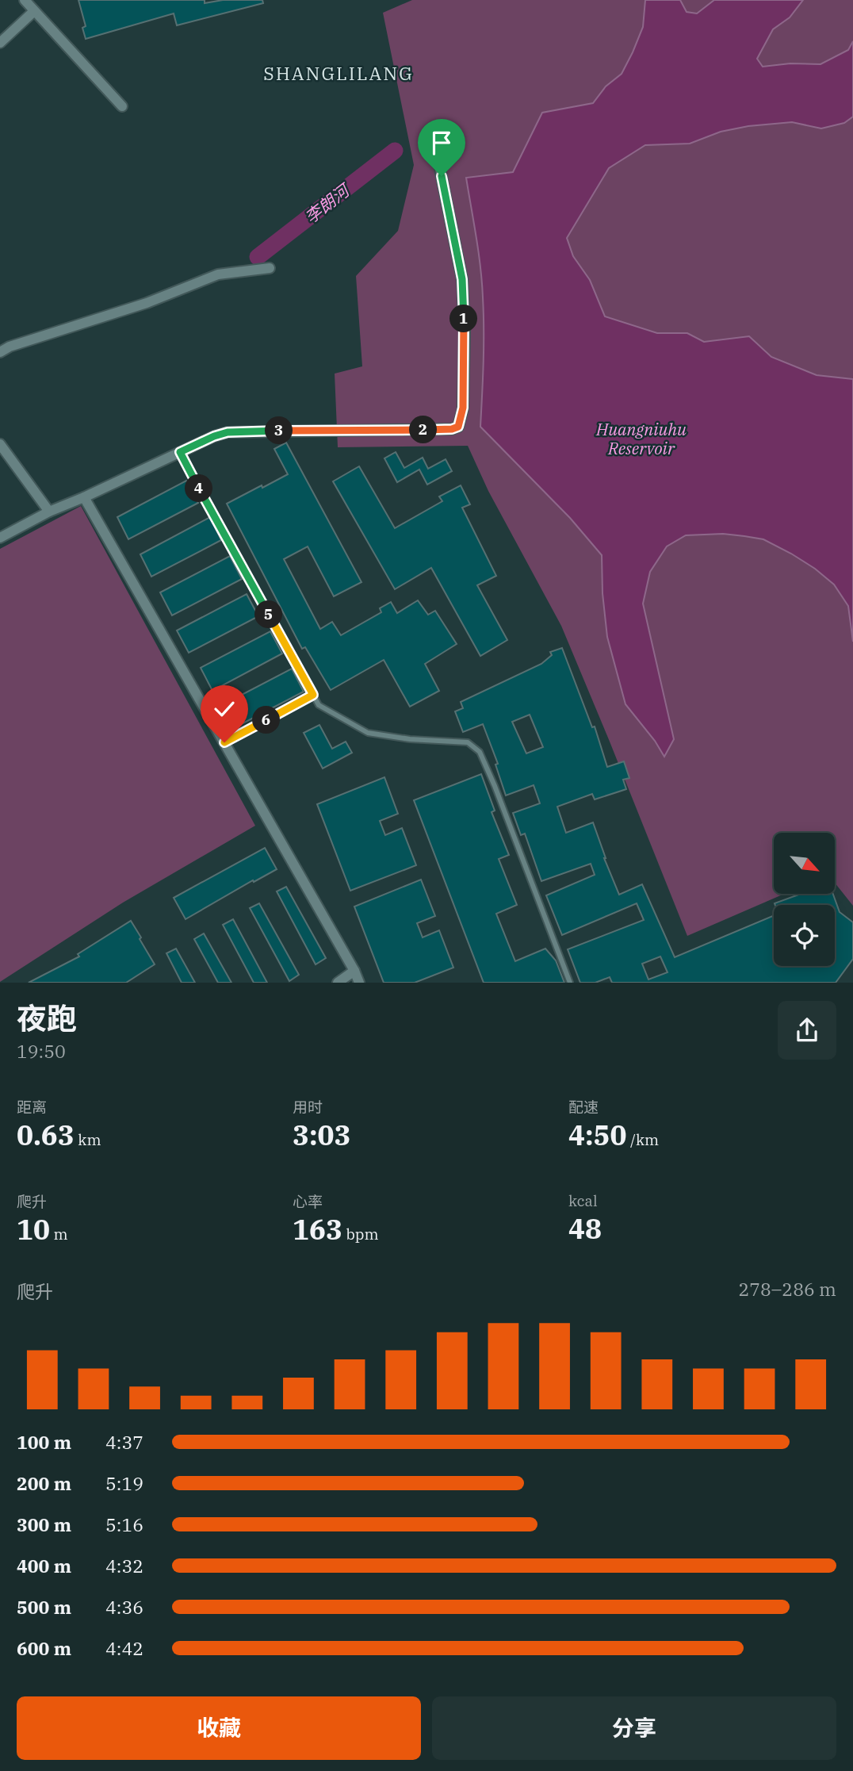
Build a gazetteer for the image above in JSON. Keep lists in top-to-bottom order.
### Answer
{
  "districts": ["SHANGLILANG"],
  "water": ["李朗河", "Huangniuhu Reservoir"],
  "north": "bottom right",
  "page": {
    "pins": [
      "1",
      "2",
      "3",
      "4",
      "5",
      "6"
    ],
    "heading": ["夜跑", "19:50"],
    "stats": [
      ["距离", "0.63 km"],
      ["用时", "3:03"],
      ["配速", "4:50 /km"],
      ["爬升", "10 m"],
      ["心率", "163 bpm"],
      ["kcal", "48"]
    ],
    "chart": ["爬升", "278–286 m"],
    "list": [
      {
        "name": "100 m",
        "note": "4:37"
      },
      {
        "name": "200 m",
        "note": "5:19"
      },
      {
        "name": "300 m",
        "note": "5:16"
      },
      {
        "name": "400 m",
        "note": "4:32"
      },
      {
        "name": "500 m",
        "note": "4:36"
      },
      {
        "name": "600 m",
        "note": "4:42"
      }
    ],
    "buttons": ["收藏", "分享"]
  }
}
